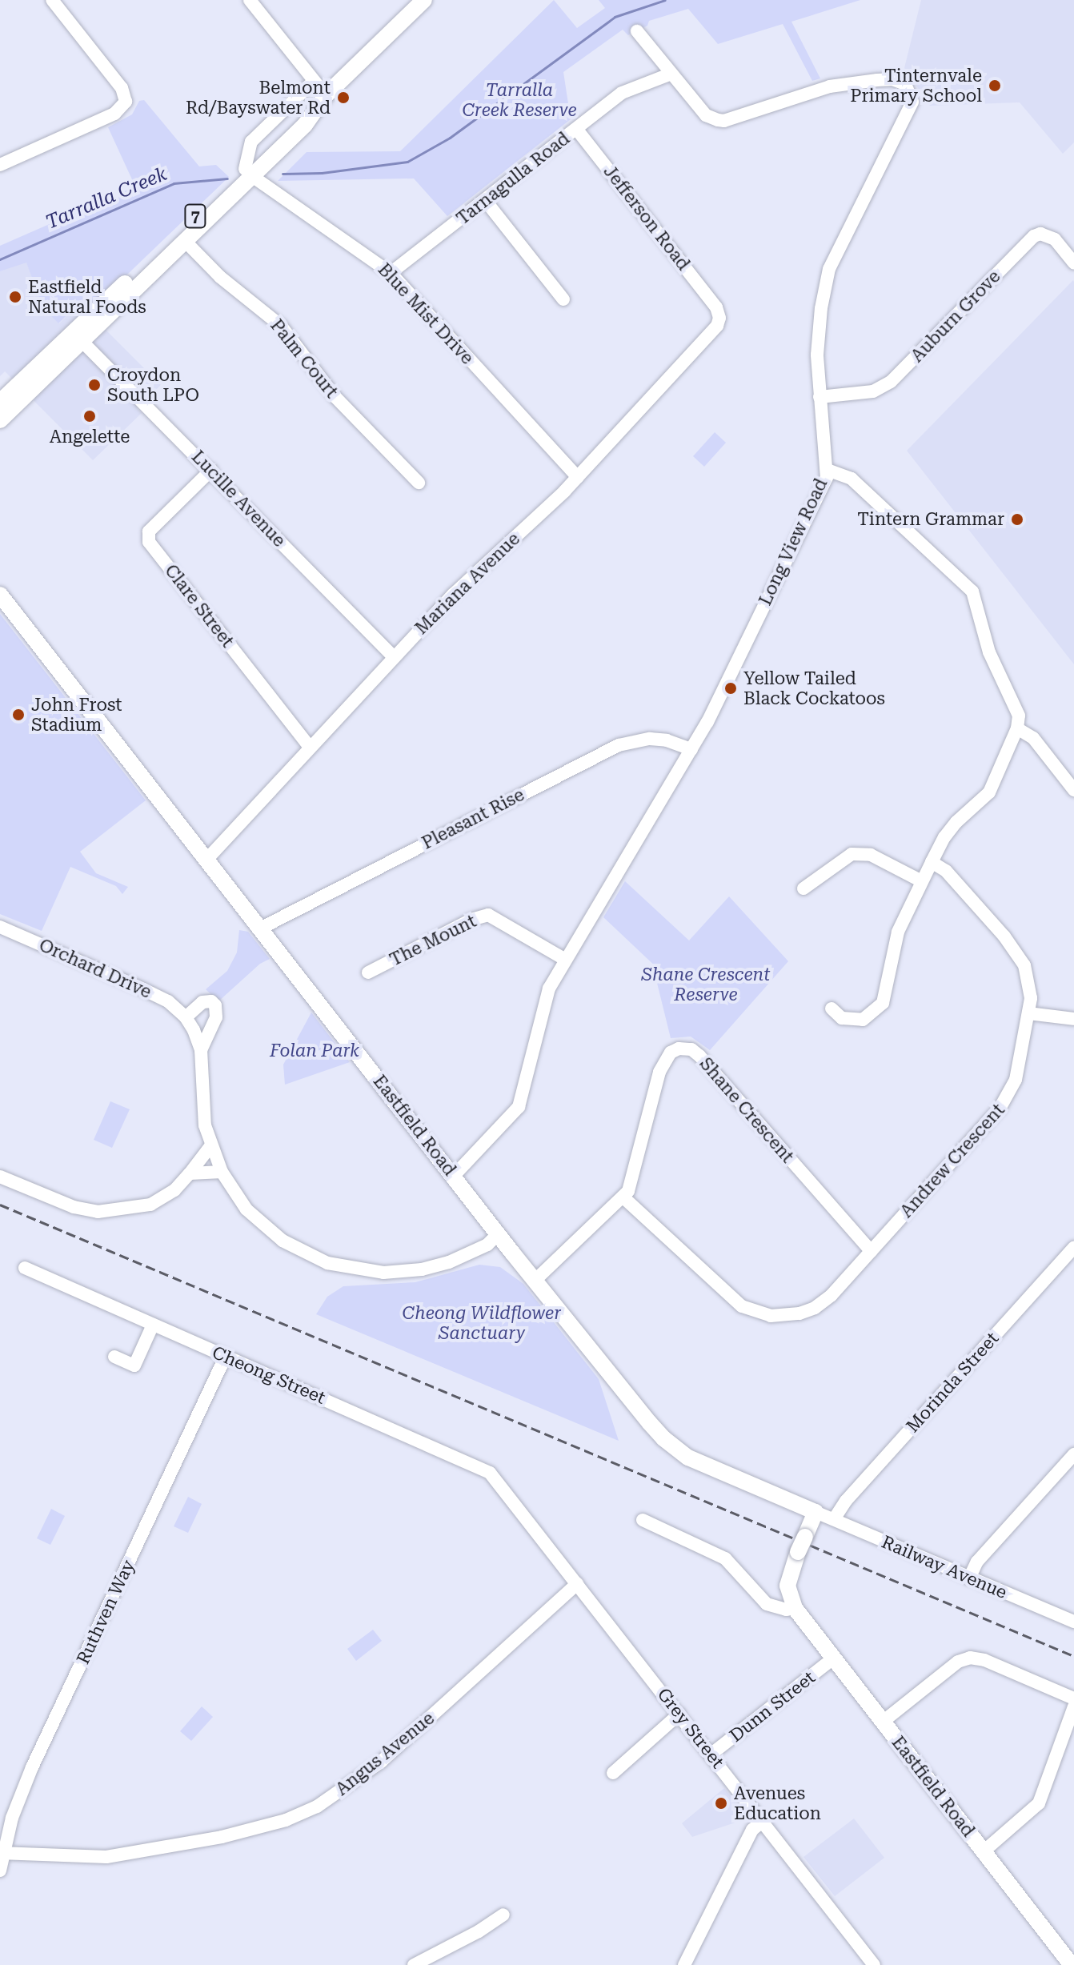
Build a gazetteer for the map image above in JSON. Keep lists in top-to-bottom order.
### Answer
{
  "streets": {
    "main road": ["7", "Eastfield Road"],
    "street": [
      "Tarnagulla Road",
      "Jefferson Road",
      "Blue Mist Drive",
      "Auburn Grove",
      "Palm Court",
      "Lucille Avenue",
      "Long View Road",
      "Mariana Avenue",
      "Clare Street",
      "Pleasant Rise",
      "The Mount",
      "Orchard Drive",
      "Shane Crescent",
      "Andrew Crescent",
      "Cheong Street",
      "Morinda Street",
      "Railway Avenue",
      "Ruthven Way",
      "Dunn Street",
      "Grey Street",
      "Angus Avenue"
    ]
  },
  "crossings": [
    ["Tarnagulla Road", "Jefferson Road"],
    ["Tarnagulla Road", "Blue Mist Drive"],
    ["Tarnagulla Road", "Long View Road"],
    ["7", "Blue Mist Drive"],
    ["7", "Palm Court"],
    ["7", "Lucille Avenue"],
    ["Jefferson Road", "Mariana Avenue"],
    ["Blue Mist Drive", "Mariana Avenue"],
    ["Auburn Grove", "Long View Road"],
    ["Lucille Avenue", "Mariana Avenue"],
    ["Lucille Avenue", "Clare Street"],
    ["Long View Road", "Pleasant Rise"],
    ["Long View Road", "The Mount"],
    ["Long View Road", "Eastfield Road"],
    ["Mariana Avenue", "Clare Street"],
    ["Mariana Avenue", "Eastfield Road"],
    ["Pleasant Rise", "Eastfield Road"],
    ["Shane Crescent", "Eastfield Road"],
    ["Shane Crescent", "Andrew Crescent"],
    ["Eastfield Road", "Railway Avenue"],
    ["Eastfield Road", "Dunn Street"],
    ["Cheong Street", "Ruthven Way"],
    ["Cheong Street", "Grey Street"],
    ["Morinda Street", "Railway Avenue"],
    ["Ruthven Way", "Angus Avenue"],
    ["Dunn Street", "Grey Street"],
    ["Grey Street", "Angus Avenue"]
  ],
  "water": ["Tarralla Creek"],
  "parks": [
    "Tarralla Creek Reserve",
    "Shane Crescent Reserve",
    "Folan Park",
    "Cheong Wildflower Sanctuary"
  ],
  "places": [
    "Tinternvale Primary School",
    "Belmont Rd/Bayswater Rd",
    "Eastfield Natural Foods",
    "Croydon South LPO",
    "Angelette",
    "Tintern Grammar",
    "Yellow Tailed Black Cockatoos",
    "John Frost Stadium",
    "Avenues Education"
  ]
}
